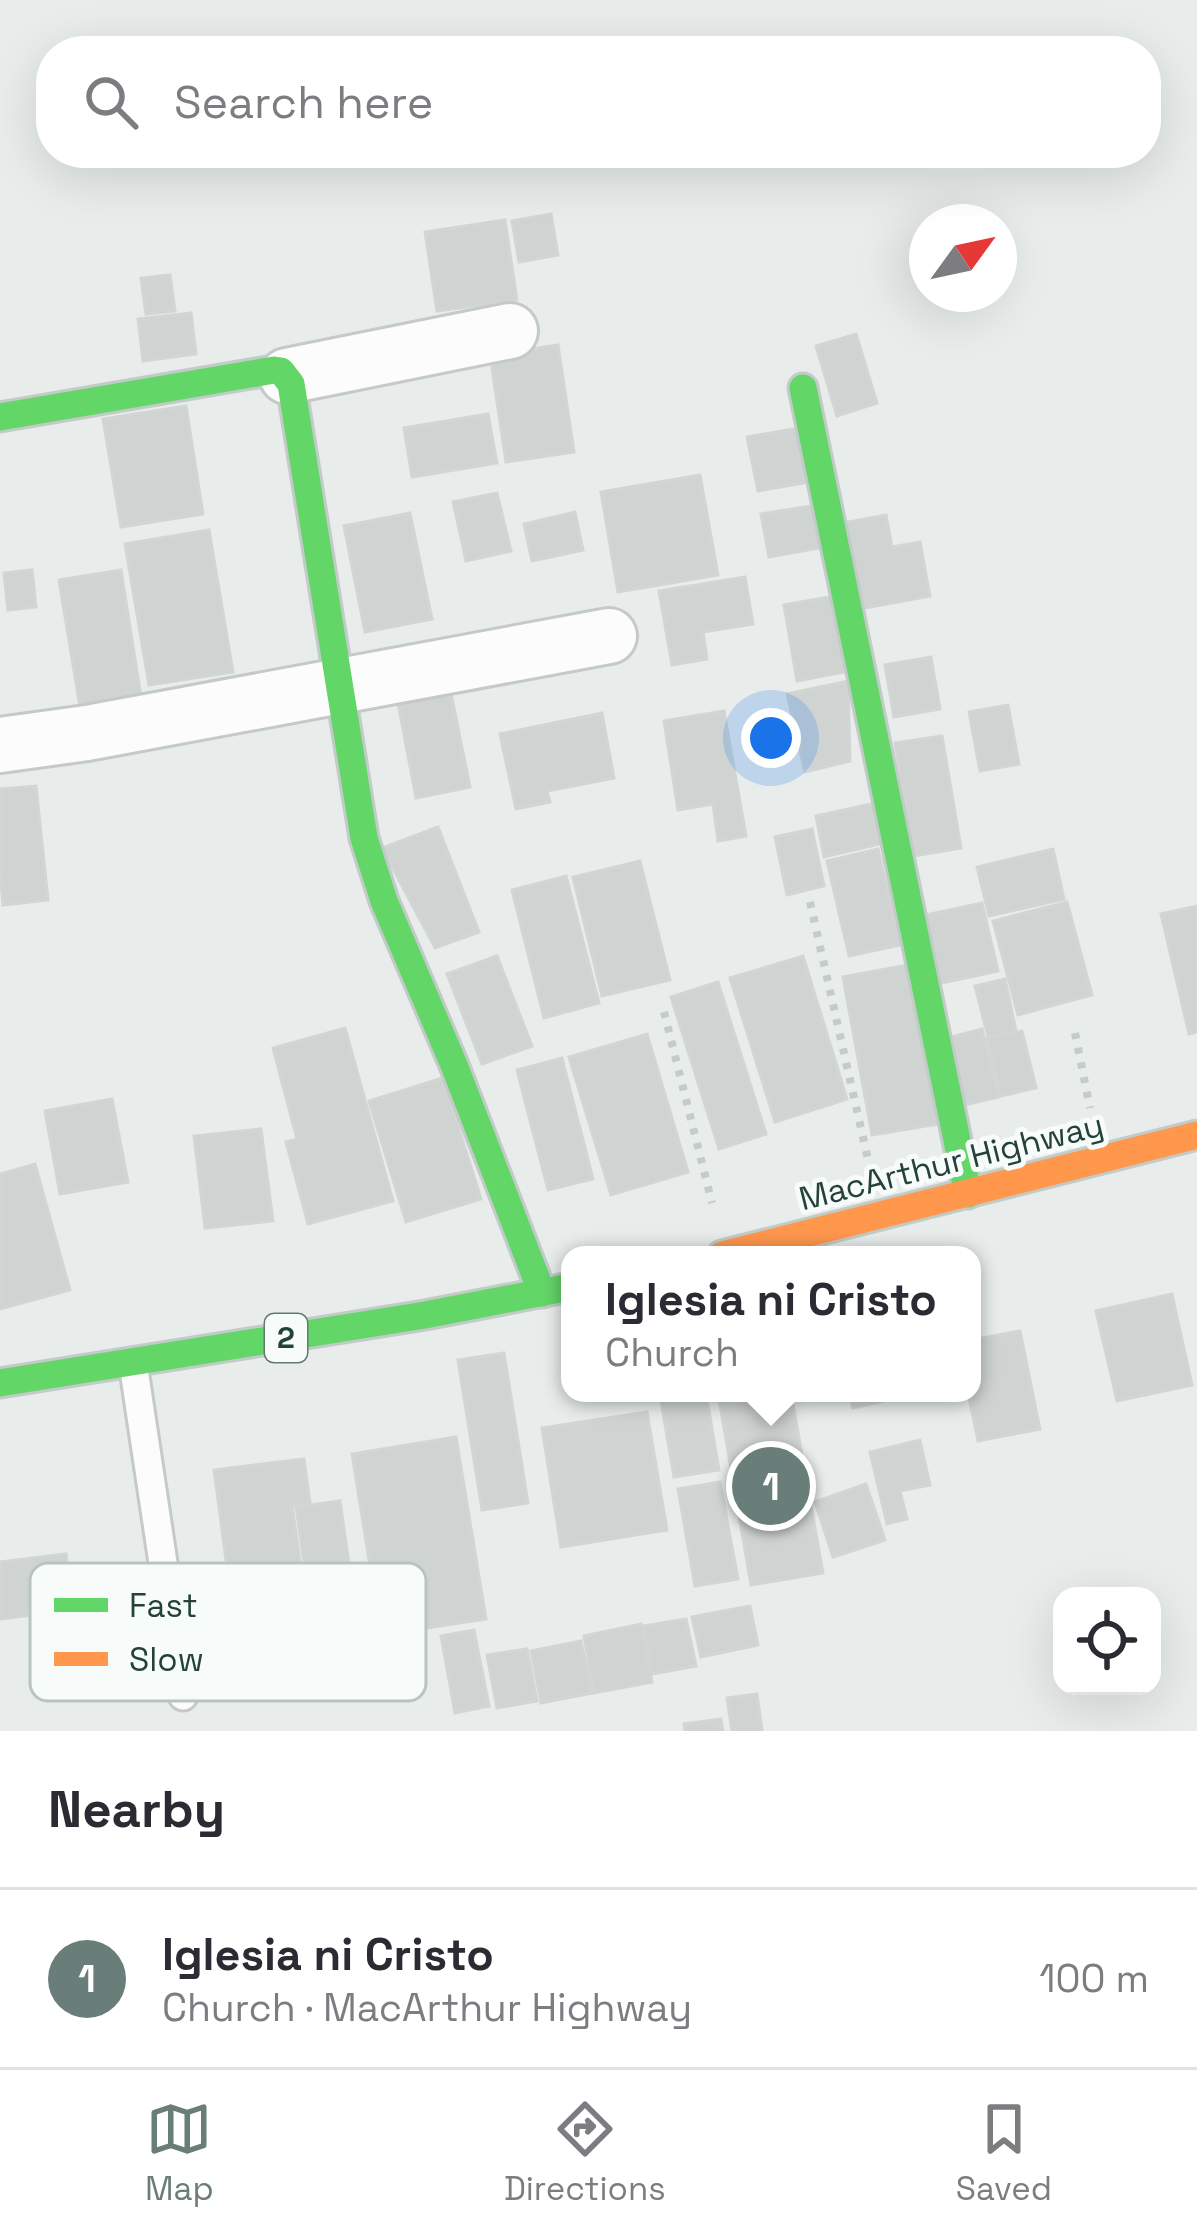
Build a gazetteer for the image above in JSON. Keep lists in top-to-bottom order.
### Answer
{
  "streets": {
    "main road": ["MacArthur Highway", "2"]
  },
  "legend": ["Fast", "Slow"],
  "north": "top right",
  "page": {
    "search": "Search here",
    "popup": ["Iglesia ni Cristo", "Church"],
    "pins": "1",
    "heading": "Nearby",
    "list": [
      {
        "mark": "1",
        "name": "Iglesia ni Cristo",
        "note": "Church · MacArthur Highway",
        "value": "100 m"
      }
    ],
    "nav": ["Map", "Directions", "Saved"]
  }
}
